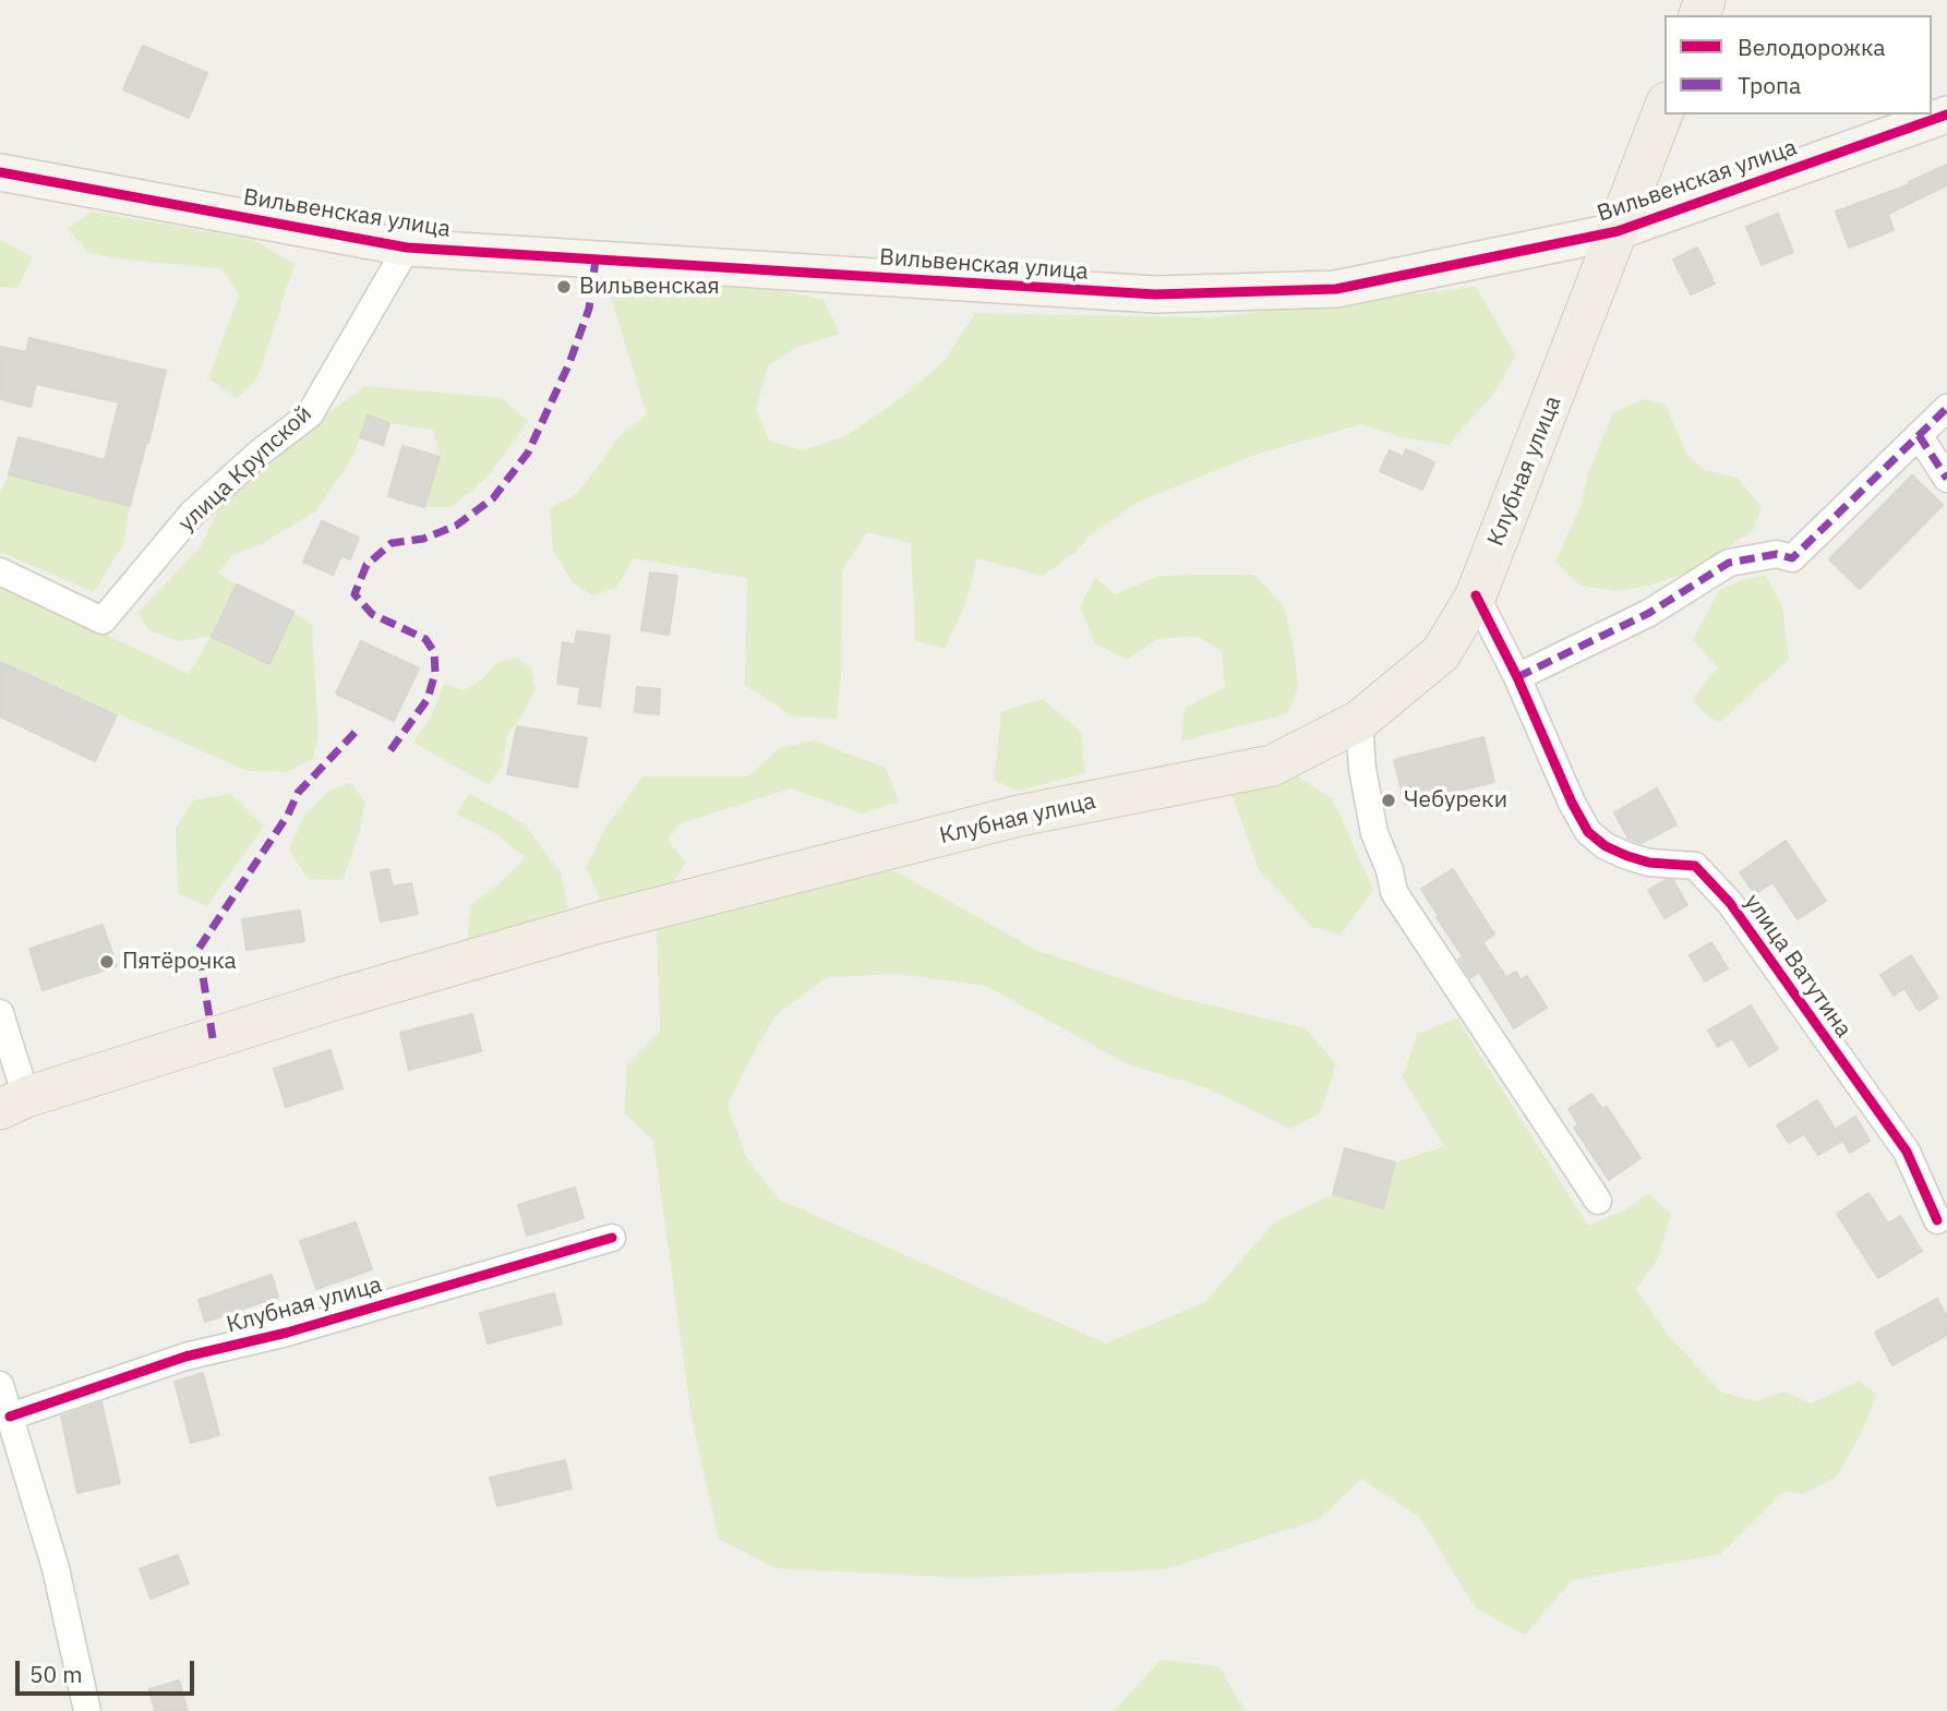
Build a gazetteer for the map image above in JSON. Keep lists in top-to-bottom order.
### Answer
{
  "streets": {
    "main road": ["Клубная улица"],
    "street": ["Вильвенская улица", "улица Крупской", "улица Ватутина"]
  },
  "crossings": [
    ["Вильвенская улица", "улица Крупской"],
    ["Вильвенская улица", "Клубная улица"],
    ["Клубная улица", "улица Ватутина"]
  ],
  "places": ["Вильвенская", "Чебуреки", "Пятёрочка"],
  "legend": ["Велодорожка", "Тропа"],
  "scale_bar": "50 m"
}
